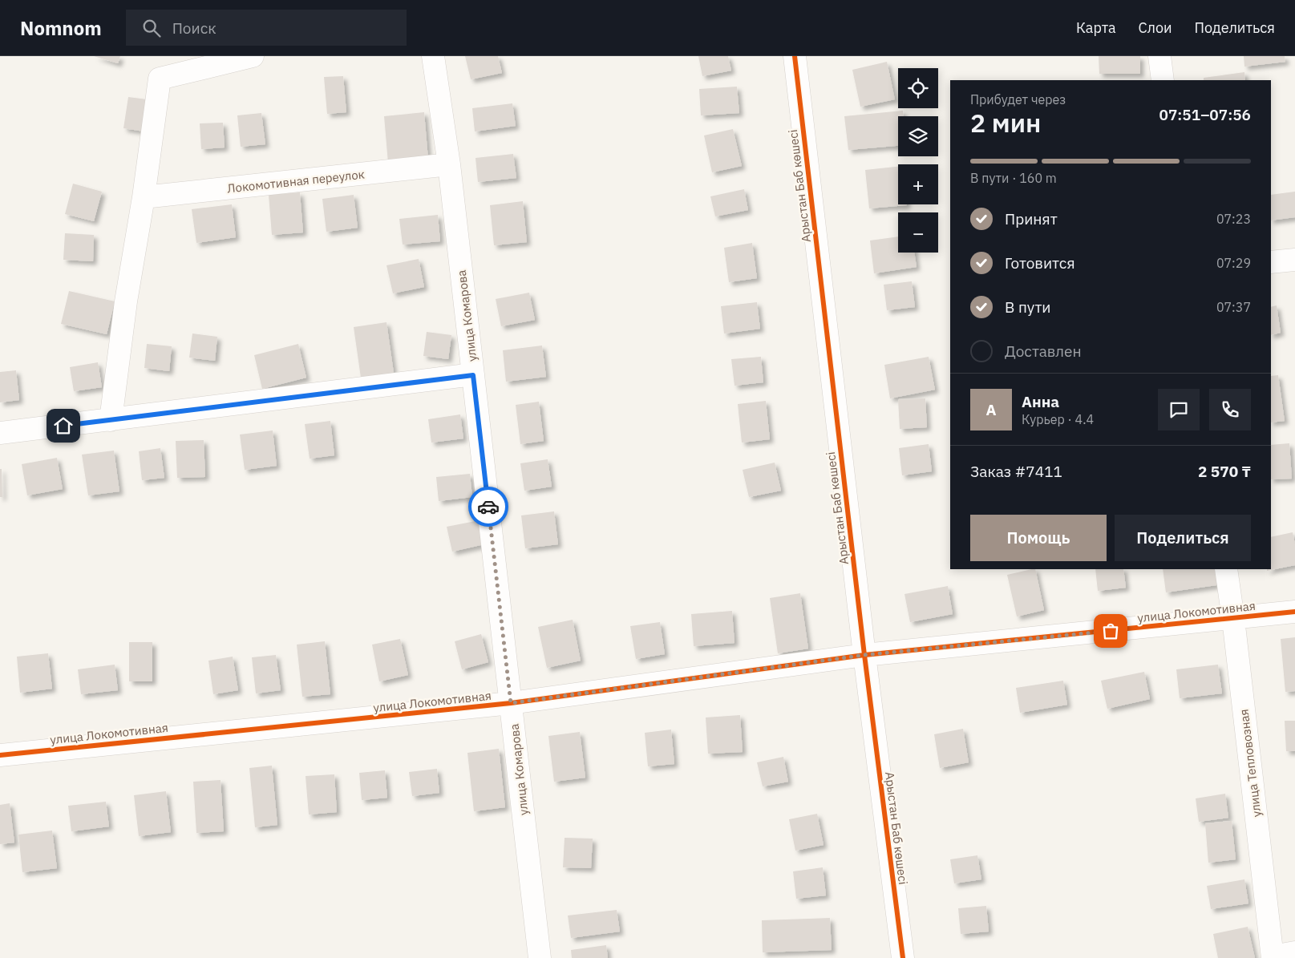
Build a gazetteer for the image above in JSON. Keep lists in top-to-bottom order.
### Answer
{
  "streets": {
    "street": [
      "Локомотивная переулок",
      "Арыстан Баб көшесі",
      "улица Комарова",
      "улица Локомотивная",
      "улица Тепловозная"
    ]
  },
  "crossings": [
    ["Локомотивная переулок", "улица Комарова"],
    ["Арыстан Баб көшесі", "улица Локомотивная"],
    ["улица Комарова", "улица Локомотивная"],
    ["улица Локомотивная", "улица Тепловозная"]
  ],
  "page": {
    "header": "Nomnom",
    "search": "Поиск",
    "nav": ["Карта", "Слои", "Поделиться"],
    "map_buttons": ["+", "−"],
    "heading": ["2 мин", "Прибудет через", "07:51–07:56"],
    "panel": [
      "Анна",
      "Курьер · 4.4",
      "Заказ #7411",
      "2 570 ₸"
    ],
    "bar": "В пути · 160 m",
    "list": [
      ["Принят", "07:23"],
      ["Готовится", "07:29"],
      ["В пути", "07:37"],
      "Доставлен"
    ],
    "round": "А",
    "buttons": ["Помощь", "Поделиться"]
  }
}
